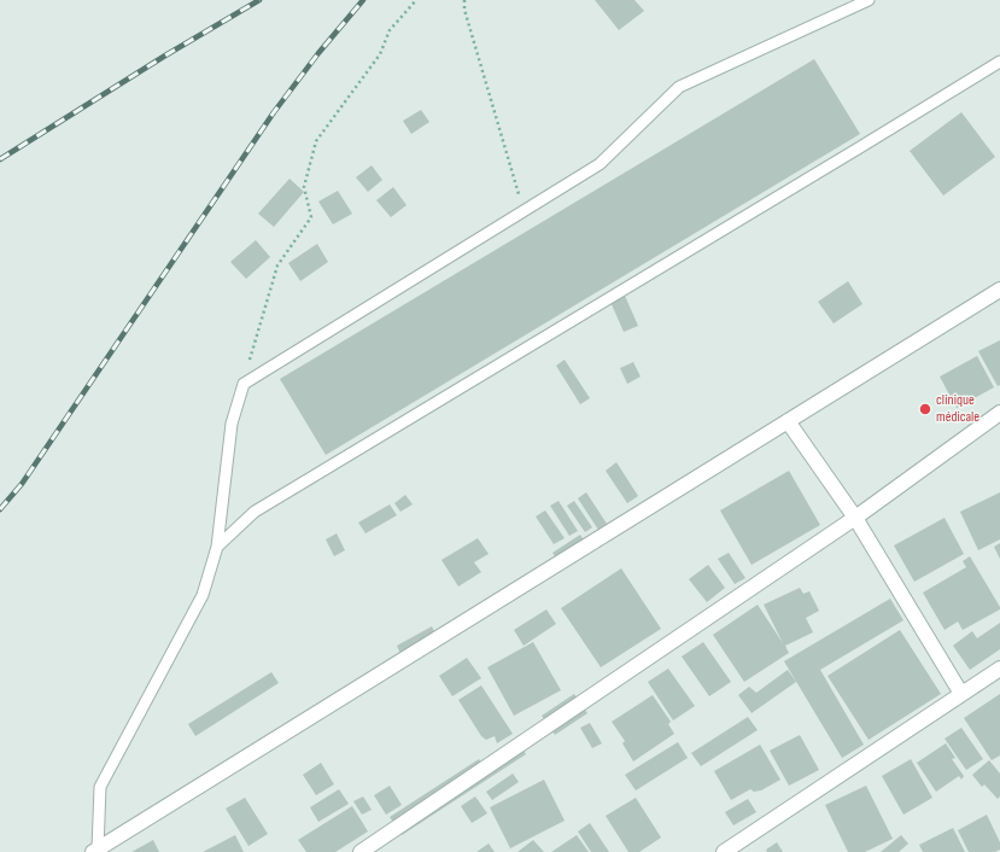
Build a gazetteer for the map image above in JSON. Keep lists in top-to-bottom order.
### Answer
{
  "places": ["clinique médicale"]
}
